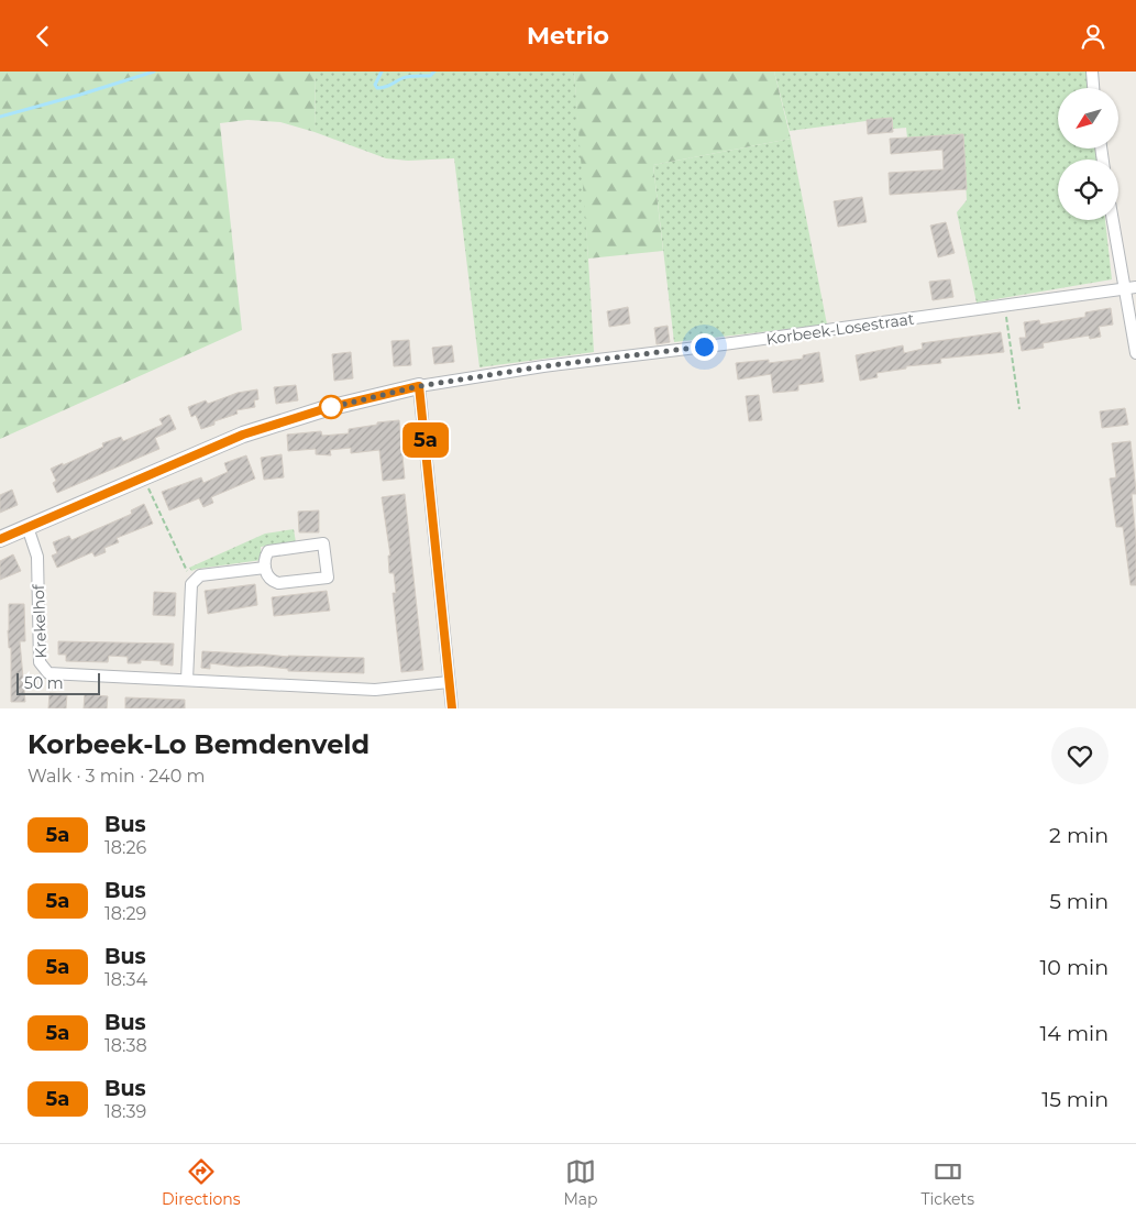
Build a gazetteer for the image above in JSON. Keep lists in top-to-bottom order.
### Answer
{
  "streets": {
    "street": ["Korbeek-Losestraat", "Krekelhof"]
  },
  "lines": ["bus line 5a"],
  "scale_bar": "50 m",
  "north": "bottom left",
  "page": {
    "header": "Metrio",
    "on_map": "5a",
    "scale": "50 m",
    "heading": ["Korbeek-Lo Bemdenveld", "Walk · 3 min · 240 m"],
    "list": [
      {
        "mark": "5a",
        "name": "Bus",
        "note": "18:26",
        "value": "2 min"
      },
      {
        "mark": "5a",
        "name": "Bus",
        "note": "18:29",
        "value": "5 min"
      },
      {
        "mark": "5a",
        "name": "Bus",
        "note": "18:34",
        "value": "10 min"
      },
      {
        "mark": "5a",
        "name": "Bus",
        "note": "18:38",
        "value": "14 min"
      },
      {
        "mark": "5a",
        "name": "Bus",
        "note": "18:39",
        "value": "15 min"
      }
    ],
    "tabs": ["Directions", "Map", "Tickets"]
  }
}
